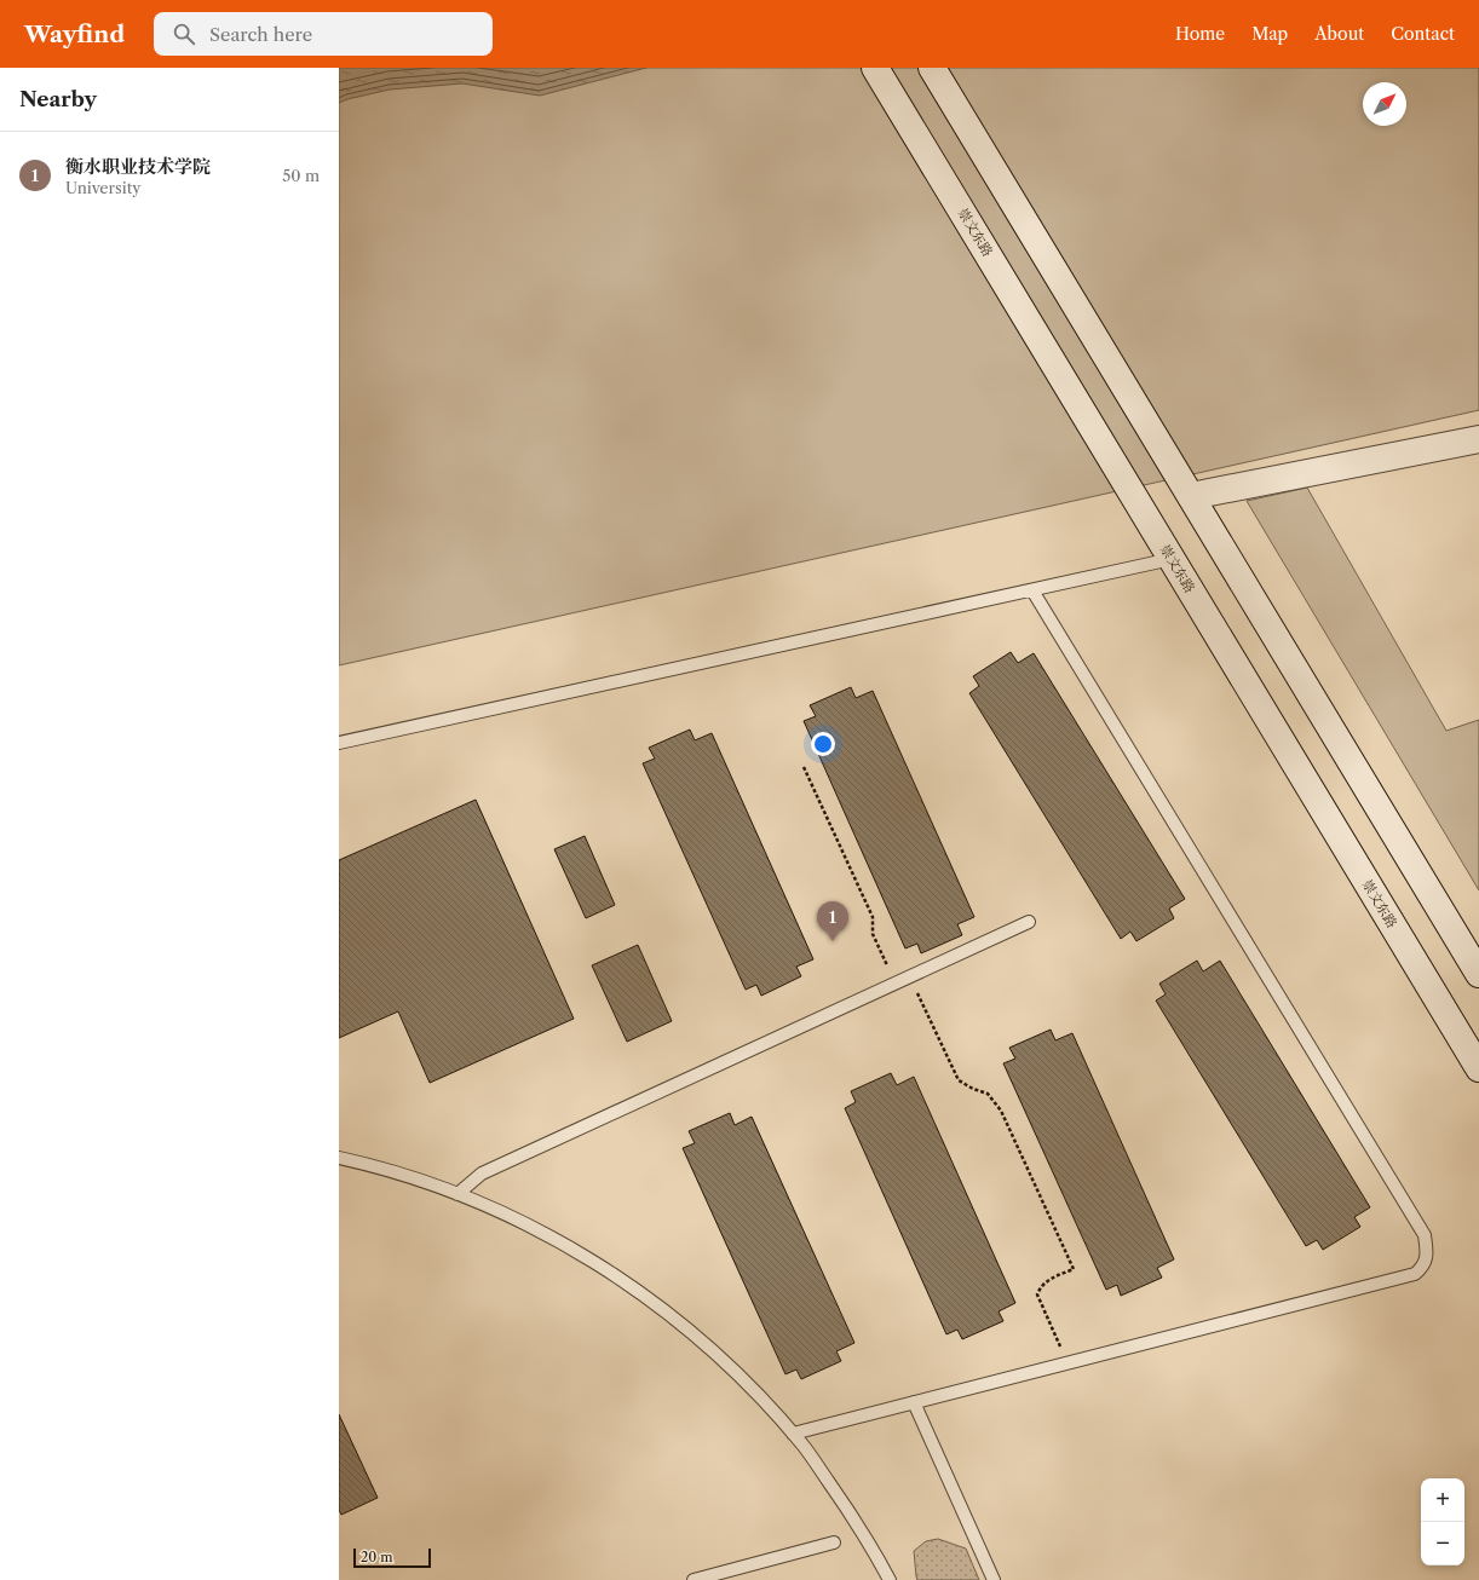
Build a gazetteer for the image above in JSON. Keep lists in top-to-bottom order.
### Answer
{
  "streets": {
    "main road": ["崇文东路"]
  },
  "scale_bar": "20 m",
  "north": "top right",
  "page": {
    "header": "Wayfind",
    "search": "Search here",
    "nav": [
      "Home",
      "Map",
      "About",
      "Contact"
    ],
    "heading": "Nearby",
    "list": [
      {
        "mark": "1",
        "name": "衡水职业技术学院",
        "note": "University",
        "value": "50 m"
      }
    ],
    "pins": "1",
    "map_buttons": ["+", "−"],
    "scale": "20 m"
  }
}
